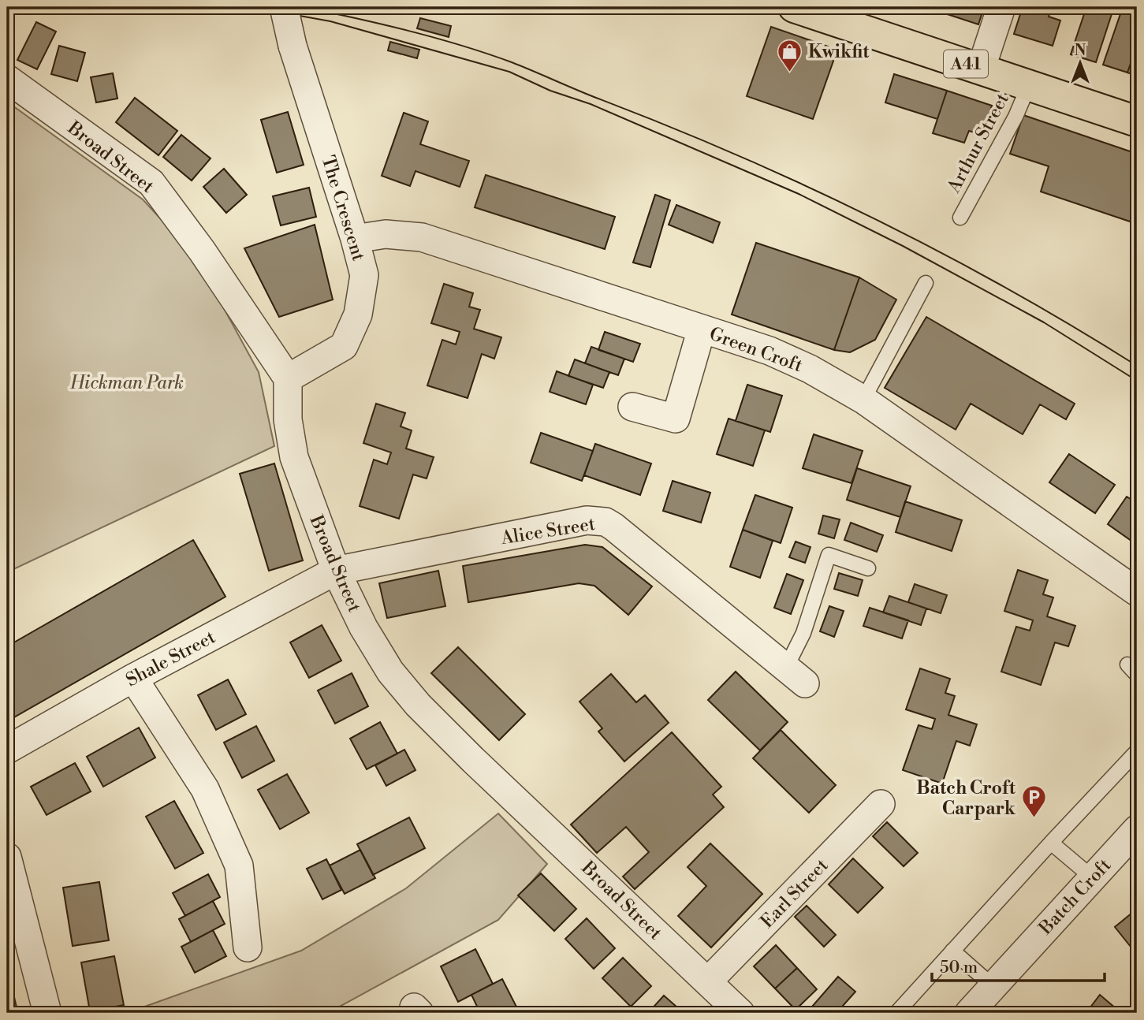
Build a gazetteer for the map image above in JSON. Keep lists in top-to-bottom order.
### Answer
{
  "streets": {
    "highway": ["A41"],
    "street": [
      "Broad Street",
      "The Crescent",
      "Green Croft",
      "Alice Street",
      "Shale Street",
      "Earl Street",
      "Batch Croft"
    ],
    "lane": ["Arthur Street"]
  },
  "crossings": [
    ["A41", "Arthur Street"],
    ["Broad Street", "The Crescent"],
    ["Broad Street", "Alice Street"],
    ["Broad Street", "Shale Street"],
    ["Broad Street", "Earl Street"],
    ["The Crescent", "Green Croft"],
    ["Alice Street", "Shale Street"]
  ],
  "parks": ["Hickman Park"],
  "places": {
    "shop": ["Kwikfit"],
    "parking": ["Batch Croft Carpark"]
  },
  "scale_bar": "50 m",
  "north": "top"
}
